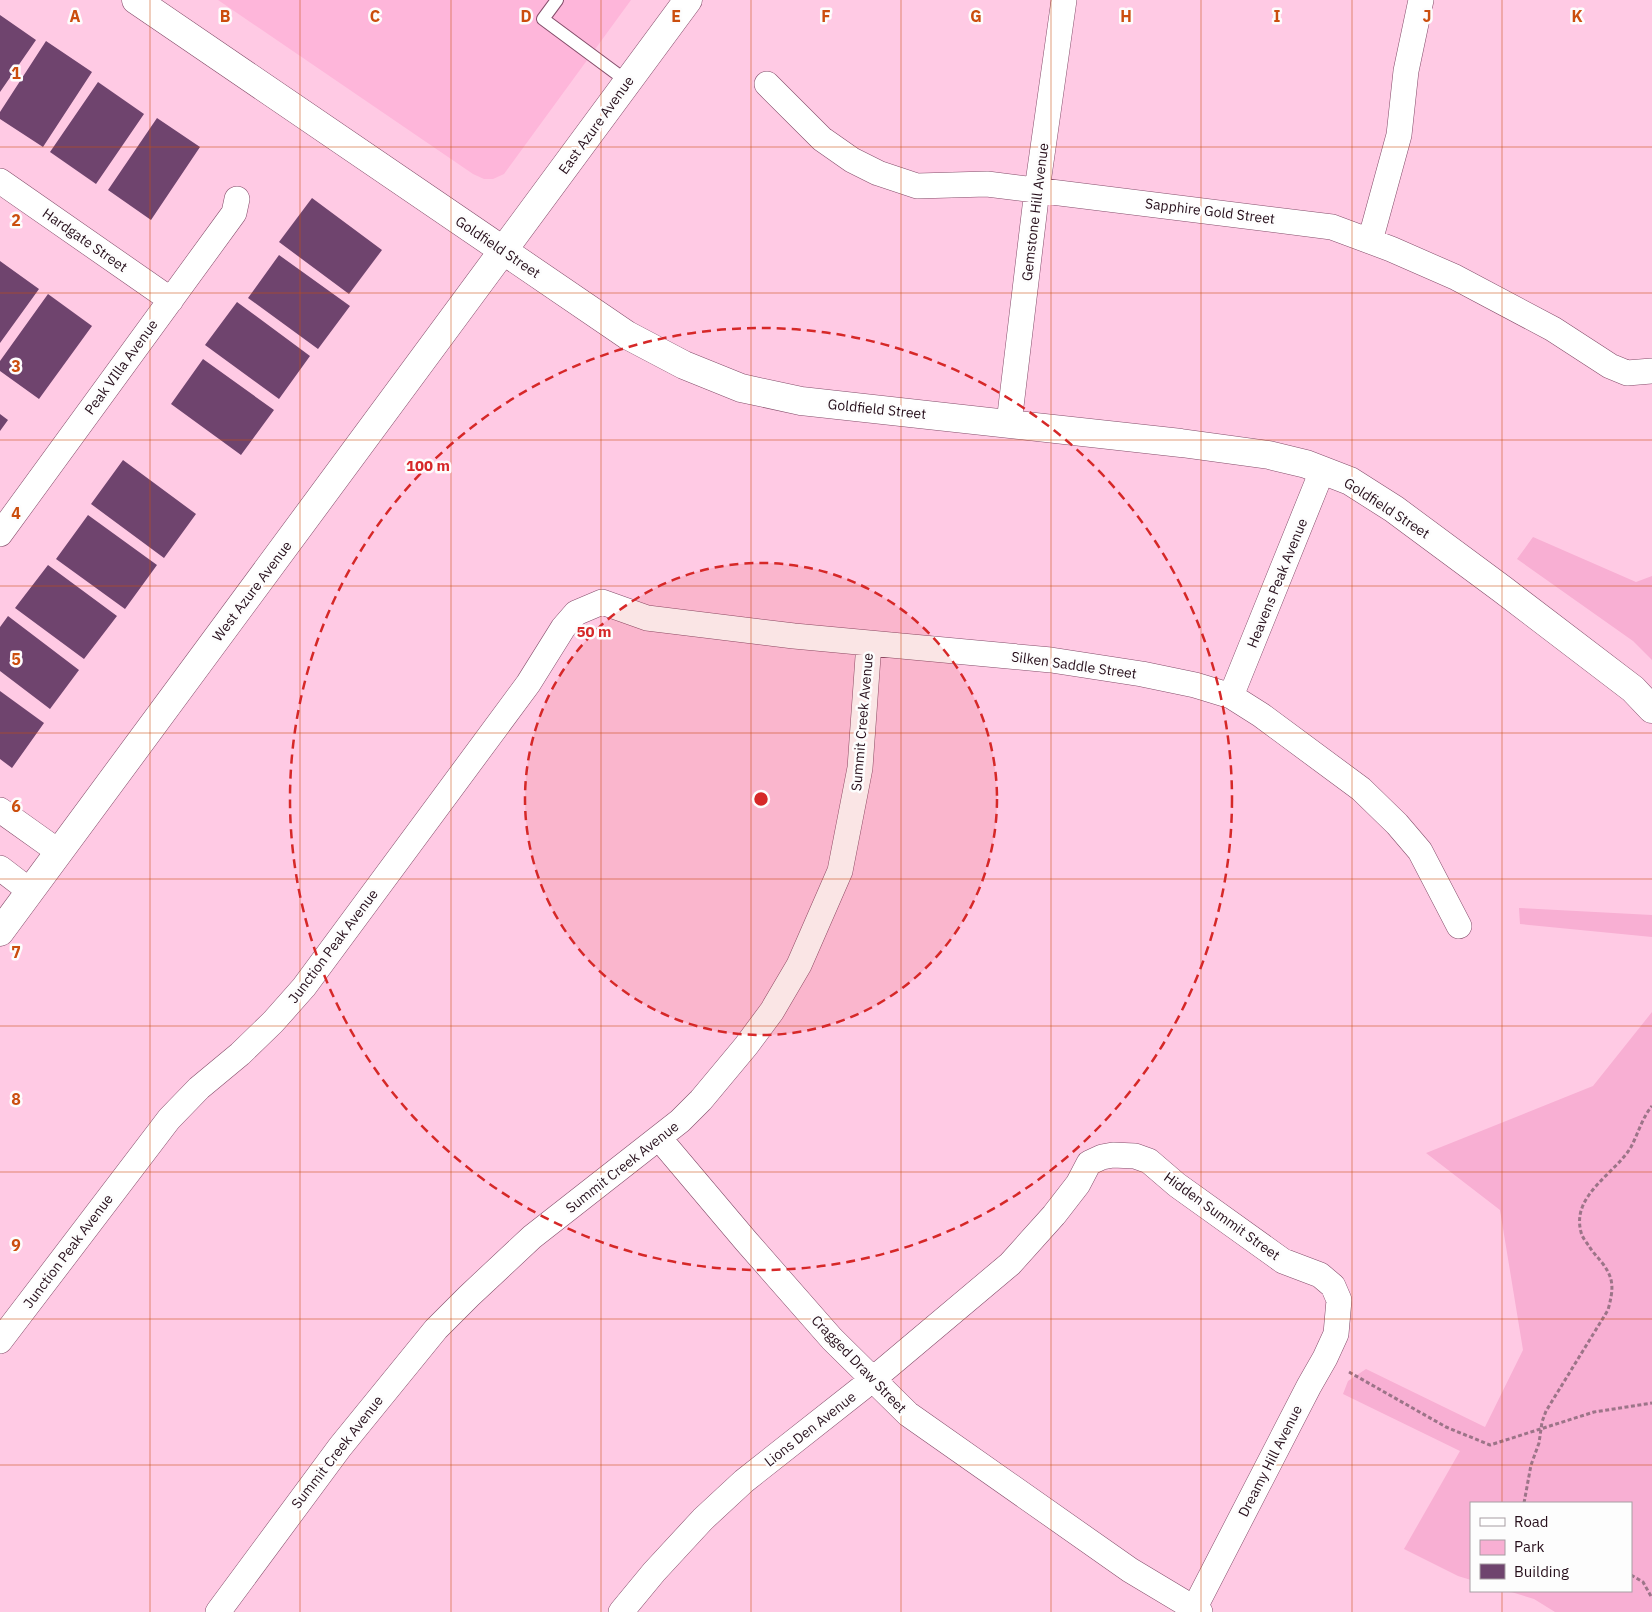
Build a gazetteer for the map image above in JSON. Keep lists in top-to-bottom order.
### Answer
{
  "streets": {
    "street": [
      "East Azure Avenue",
      "Sapphire Gold Street",
      "Gemstone Hill Avenue",
      "Hardgate Street",
      "Goldfield Street",
      "Peak VIlla Avenue",
      "Heavens Peak Avenue",
      "West Azure Avenue",
      "Silken Saddle Street",
      "Summit Creek Avenue",
      "Junction Peak Avenue",
      "Hidden Summit Street",
      "Cragged Draw Street",
      "Lions Den Avenue",
      "Dreamy Hill Avenue"
    ]
  },
  "crossings": [
    ["East Azure Avenue", "Goldfield Street"],
    ["East Azure Avenue", "West Azure Avenue"],
    ["Sapphire Gold Street", "Gemstone Hill Avenue"],
    ["Gemstone Hill Avenue", "Goldfield Street"],
    ["Hardgate Street", "Peak VIlla Avenue"],
    ["Goldfield Street", "Heavens Peak Avenue"],
    ["Goldfield Street", "West Azure Avenue"],
    ["Heavens Peak Avenue", "Silken Saddle Street"],
    ["Silken Saddle Street", "Summit Creek Avenue"],
    ["Silken Saddle Street", "Junction Peak Avenue"],
    ["Summit Creek Avenue", "Cragged Draw Street"],
    ["Hidden Summit Street", "Lions Den Avenue"],
    ["Hidden Summit Street", "Dreamy Hill Avenue"],
    ["Cragged Draw Street", "Lions Den Avenue"],
    ["Cragged Draw Street", "Dreamy Hill Avenue"]
  ],
  "legend": ["Road", "Park", "Building"],
  "grid": {
    "columns": [
      "A",
      "B",
      "C",
      "D",
      "E",
      "F",
      "G",
      "H",
      "I",
      "J",
      "K"
    ],
    "rows": [
      "1",
      "2",
      "3",
      "4",
      "5",
      "6",
      "7",
      "8",
      "9"
    ]
  },
  "rings": ["100 m", "50 m"]
}
